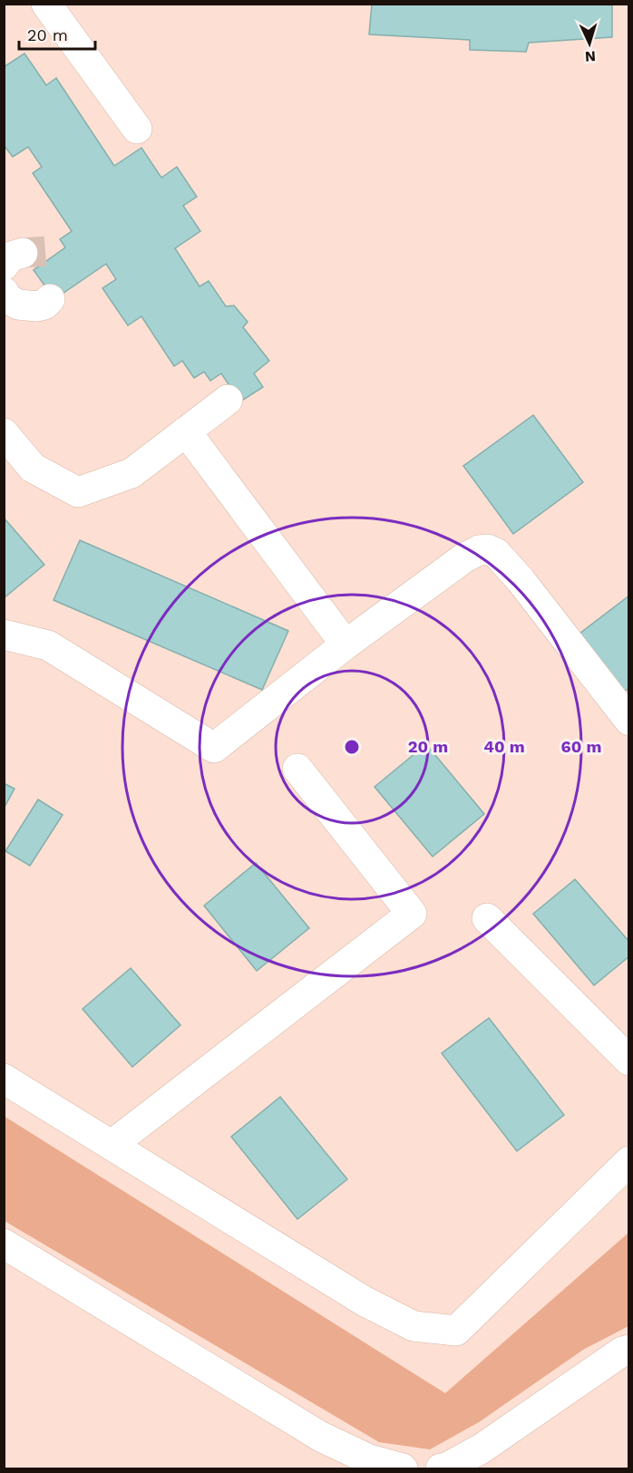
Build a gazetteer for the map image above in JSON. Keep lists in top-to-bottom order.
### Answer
{
  "scale_bar": "20 m",
  "north": "bottom",
  "rings": ["20 m", "40 m", "60 m"]
}
